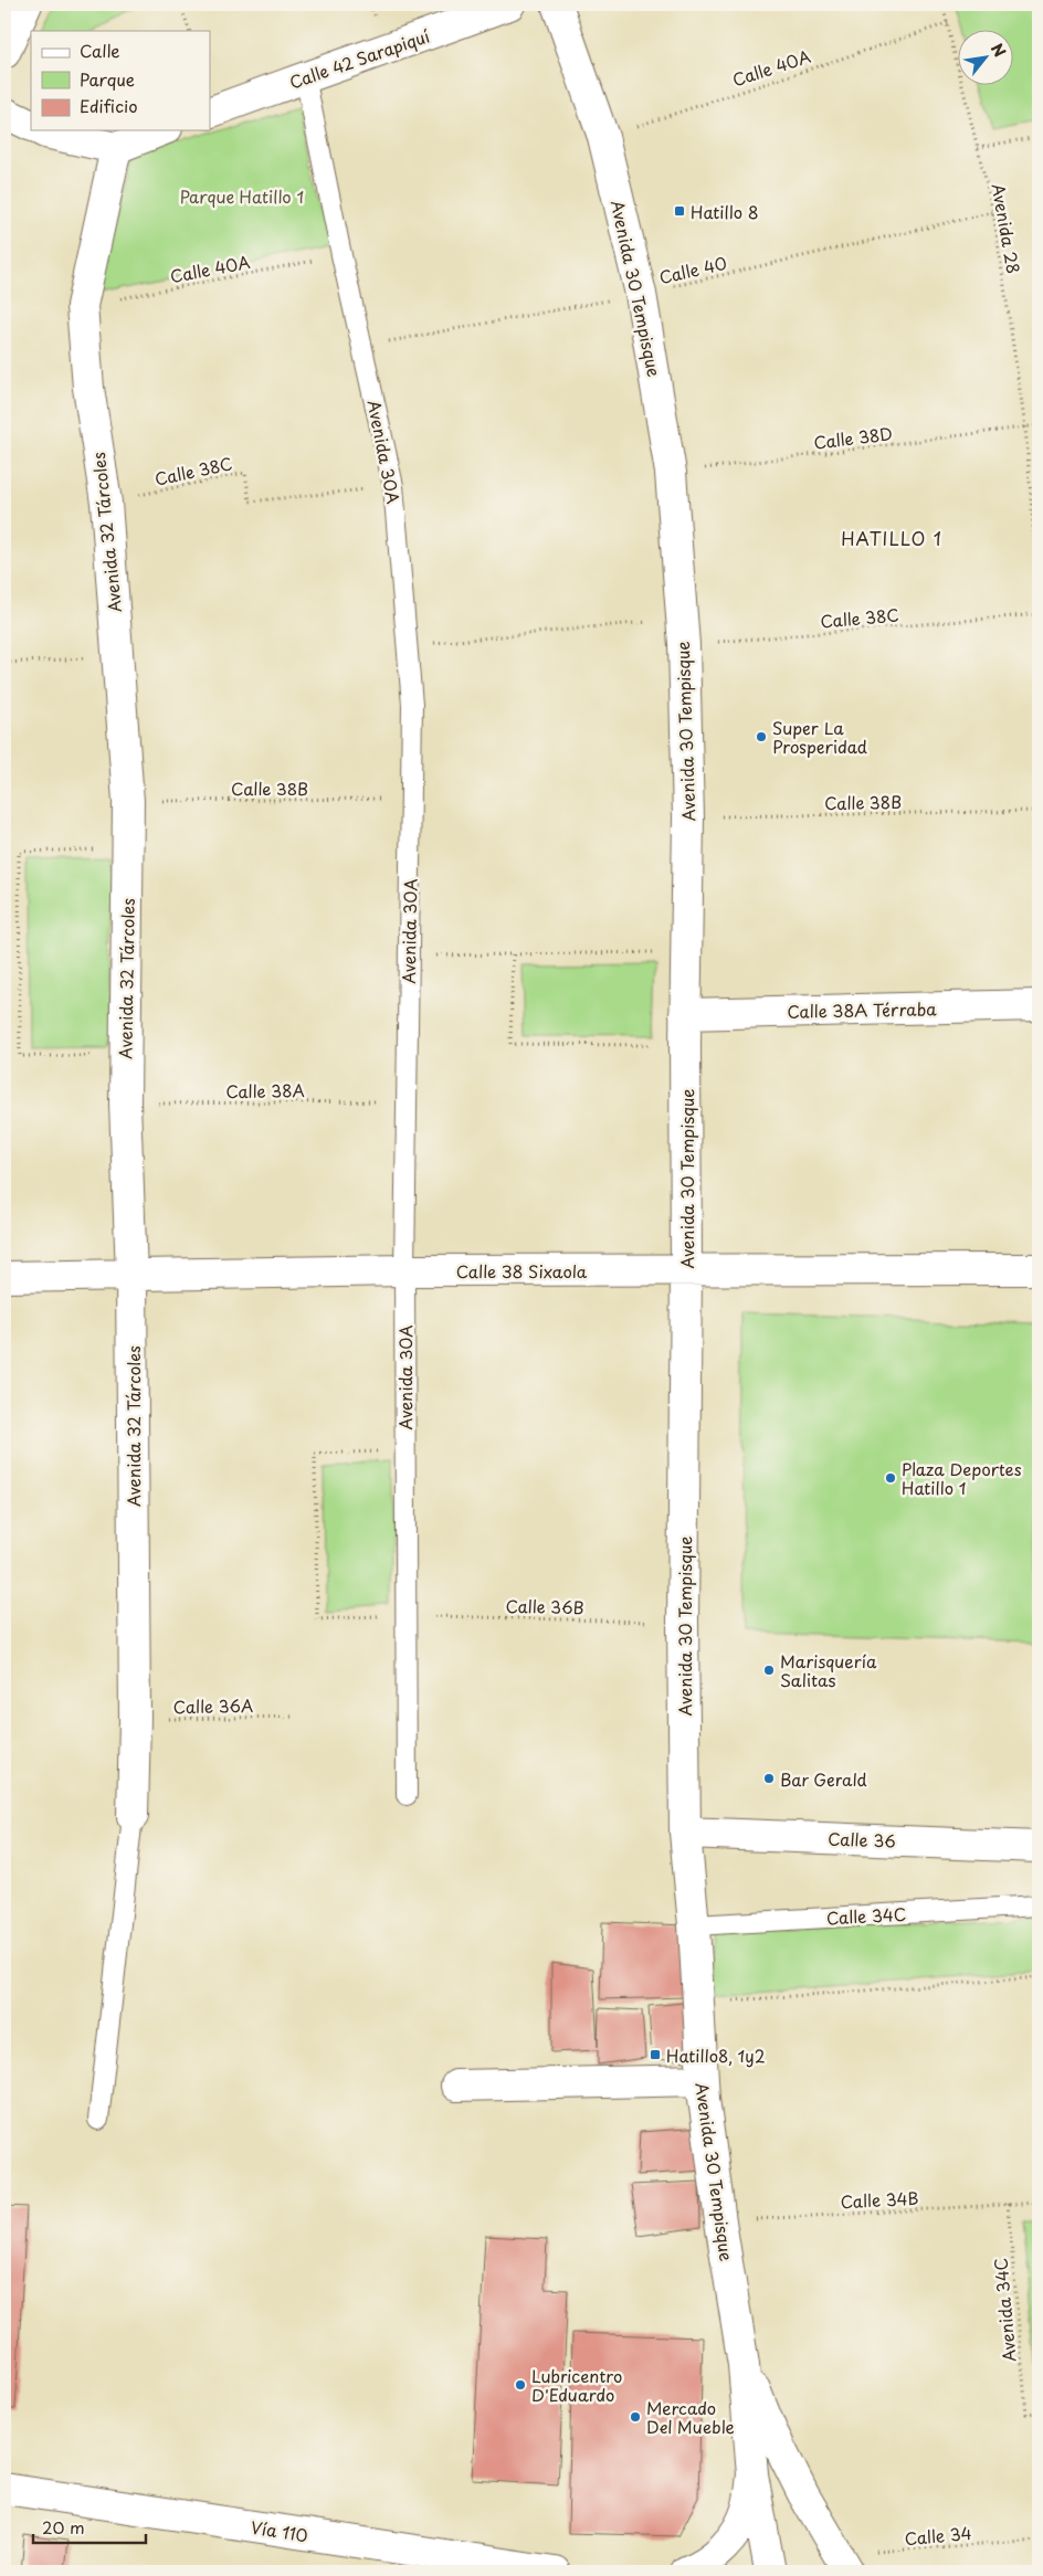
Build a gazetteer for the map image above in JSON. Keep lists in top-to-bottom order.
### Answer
{
  "streets": {
    "street": [
      "Calle 42 Sarapiquí",
      "Avenida 30 Tempisque",
      "Avenida 32 Tárcoles",
      "Calle 38A Térraba",
      "Calle 38 Sixaola",
      "Calle 36",
      "Vía 110"
    ],
    "lane": ["Avenida 30A", "Calle 34C"],
    "path": [
      "Calle 40A",
      "Avenida 28",
      "Calle 40",
      "Calle 38D",
      "Calle 38C",
      "Calle 38B",
      "Calle 38A",
      "Calle 36B",
      "Calle 36A",
      "Calle 34B",
      "Avenida 34C",
      "Calle 34"
    ]
  },
  "crossings": [
    ["Calle 42 Sarapiquí", "Avenida 30A"],
    ["Calle 40A", "Avenida 28"],
    ["Calle 40A", "Avenida 30 Tempisque"],
    ["Calle 40A", "Avenida 30A"],
    ["Calle 40A", "Avenida 32 Tárcoles"],
    ["Avenida 28", "Calle 40"],
    ["Avenida 28", "Calle 38D"],
    ["Calle 40", "Avenida 30 Tempisque"],
    ["Calle 40", "Avenida 30A"],
    ["Avenida 30 Tempisque", "Calle 38D"],
    ["Avenida 30 Tempisque", "Calle 38C"],
    ["Avenida 30 Tempisque", "Calle 38B"],
    ["Avenida 30 Tempisque", "Calle 38A Térraba"],
    ["Avenida 30 Tempisque", "Calle 38 Sixaola"],
    ["Avenida 30 Tempisque", "Calle 36B"],
    ["Avenida 30 Tempisque", "Calle 36"],
    ["Avenida 30 Tempisque", "Calle 34C"],
    ["Avenida 30 Tempisque", "Calle 34B"],
    ["Avenida 30 Tempisque", "Calle 34"],
    ["Avenida 30A", "Calle 38C"],
    ["Avenida 30A", "Calle 38B"],
    ["Avenida 30A", "Calle 38A"],
    ["Avenida 30A", "Calle 38 Sixaola"],
    ["Avenida 30A", "Calle 36B"],
    ["Calle 38C", "Avenida 32 Tárcoles"],
    ["Avenida 32 Tárcoles", "Calle 38B"],
    ["Avenida 32 Tárcoles", "Calle 38A"],
    ["Avenida 32 Tárcoles", "Calle 38 Sixaola"],
    ["Avenida 32 Tárcoles", "Calle 36A"],
    ["Calle 34B", "Avenida 34C"]
  ],
  "districts": ["HATILLO 1"],
  "parks": ["Parque Hatillo 1"],
  "places": {
    "transit": ["Hatillo 8", "Hatillo8, 1y2"],
    "other": [
      "Super La Prosperidad",
      "Plaza Deportes Hatillo 1",
      "Marisquería Salitas",
      "Bar Gerald",
      "Lubricentro D'Eduardo",
      "Mercado Del Mueble"
    ]
  },
  "legend": ["Calle", "Parque", "Edificio"],
  "scale_bar": "20 m",
  "north": "top right"
}
